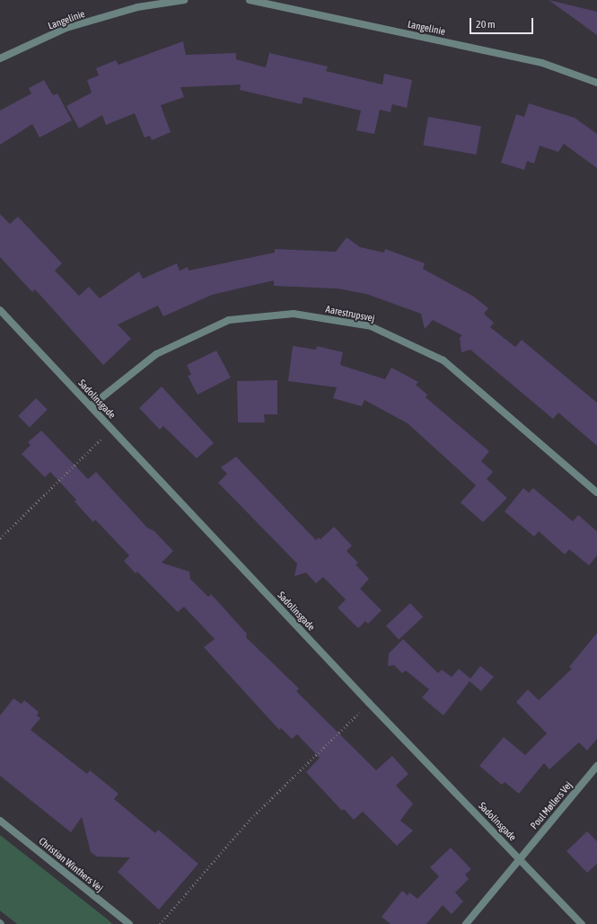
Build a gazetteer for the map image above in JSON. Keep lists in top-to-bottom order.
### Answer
{
  "streets": {
    "street": [
      "Langelinie",
      "Aarestrupsvej",
      "Sadolinsgade",
      "Poul Møllers Vej",
      "Christian Winthers Vej"
    ]
  },
  "crossings": [
    ["Aarestrupsvej", "Sadolinsgade"],
    ["Sadolinsgade", "Poul Møllers Vej"]
  ],
  "scale_bar": "20 m"
}
